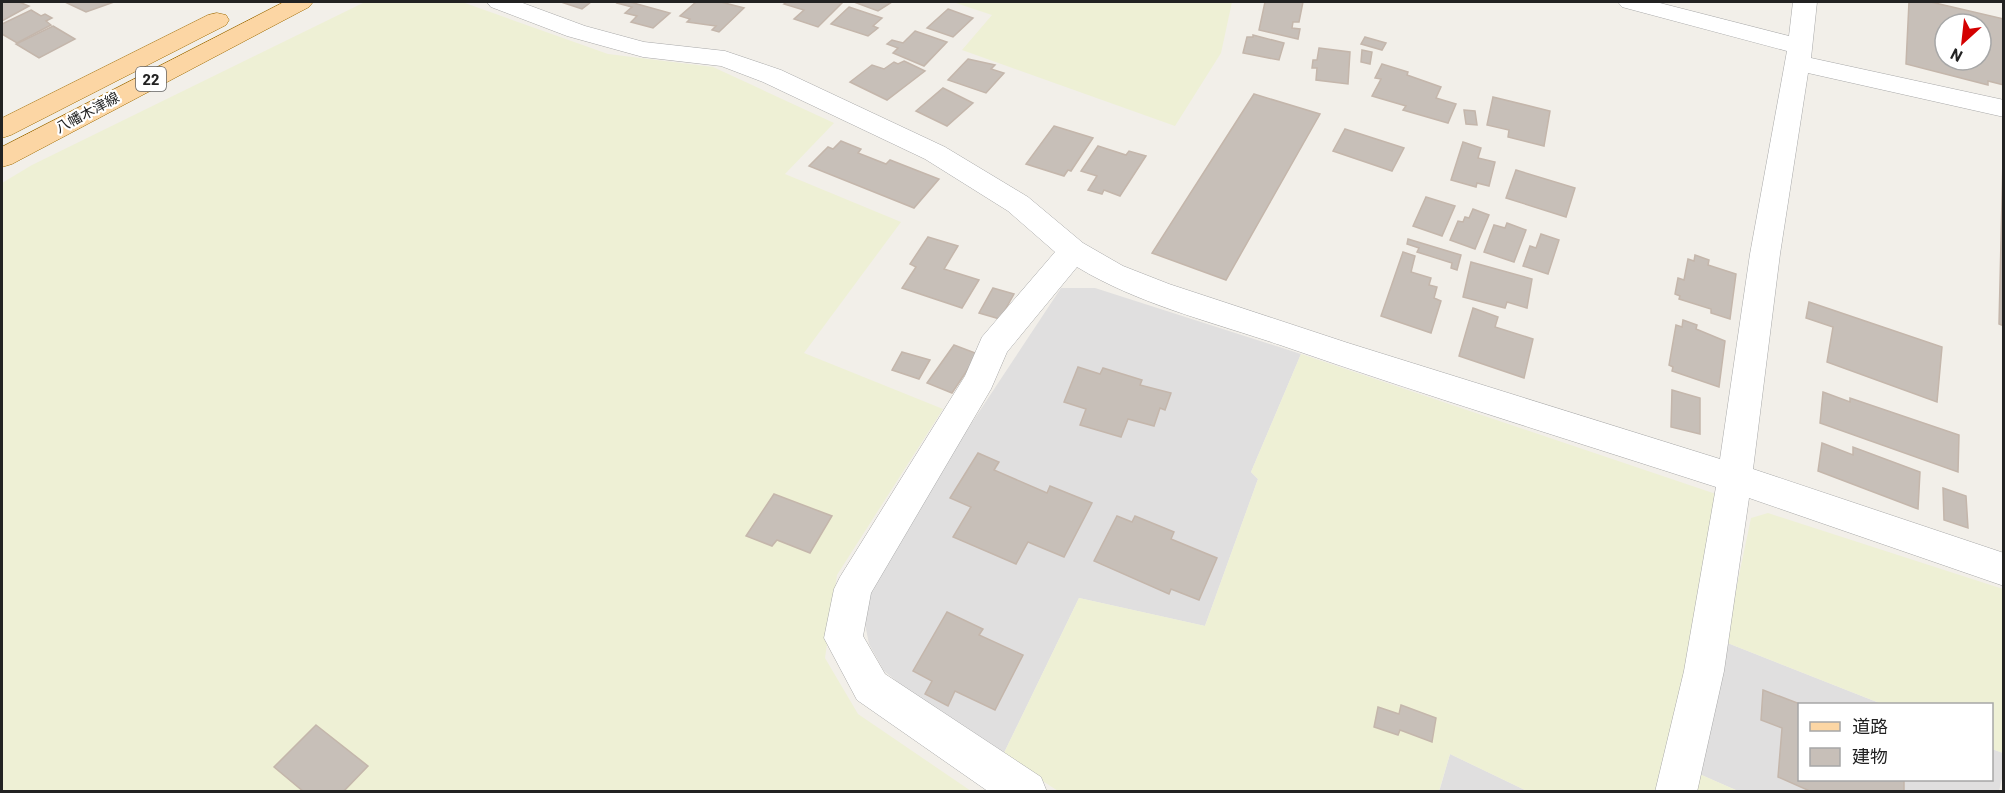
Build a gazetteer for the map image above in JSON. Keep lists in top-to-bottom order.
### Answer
{
  "streets": {
    "main road": ["22", "八幡木津線"]
  },
  "legend": ["道路", "建物"],
  "north": "bottom left"
}
